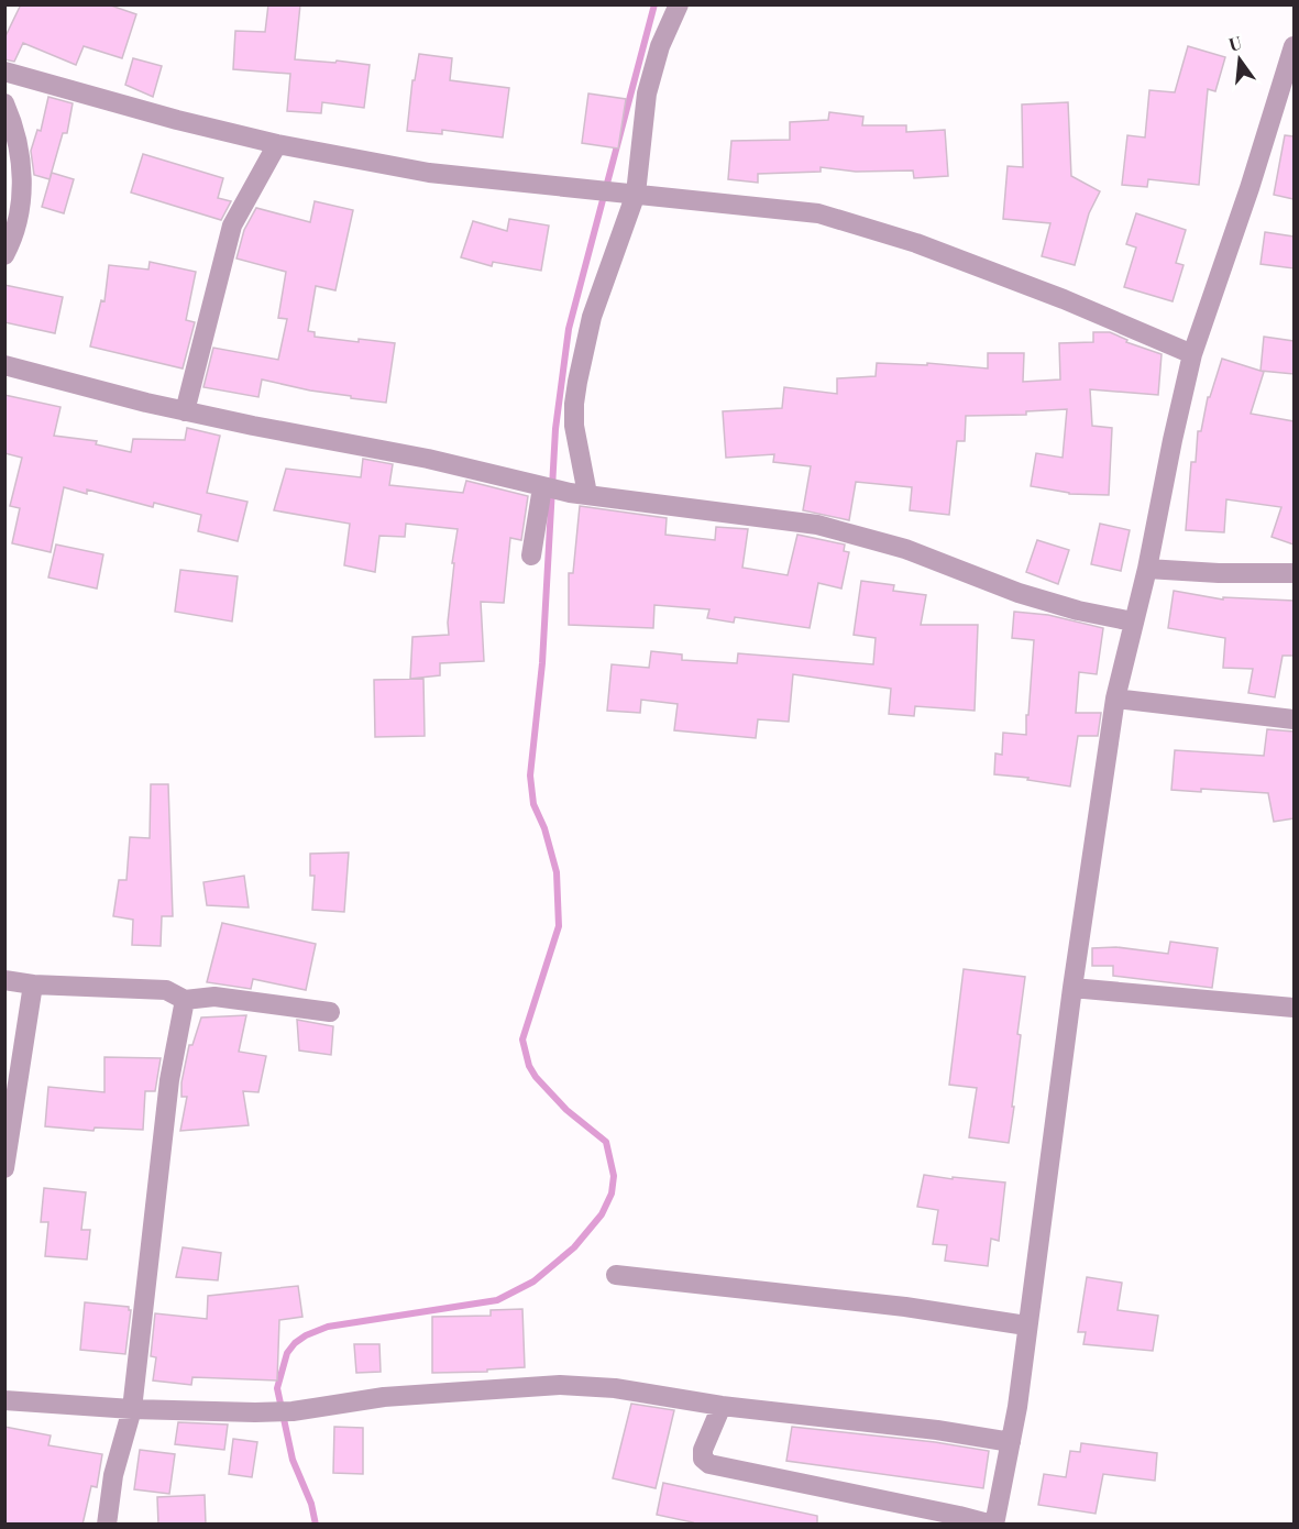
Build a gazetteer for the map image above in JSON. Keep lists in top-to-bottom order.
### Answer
{
  "north": "top"
}
